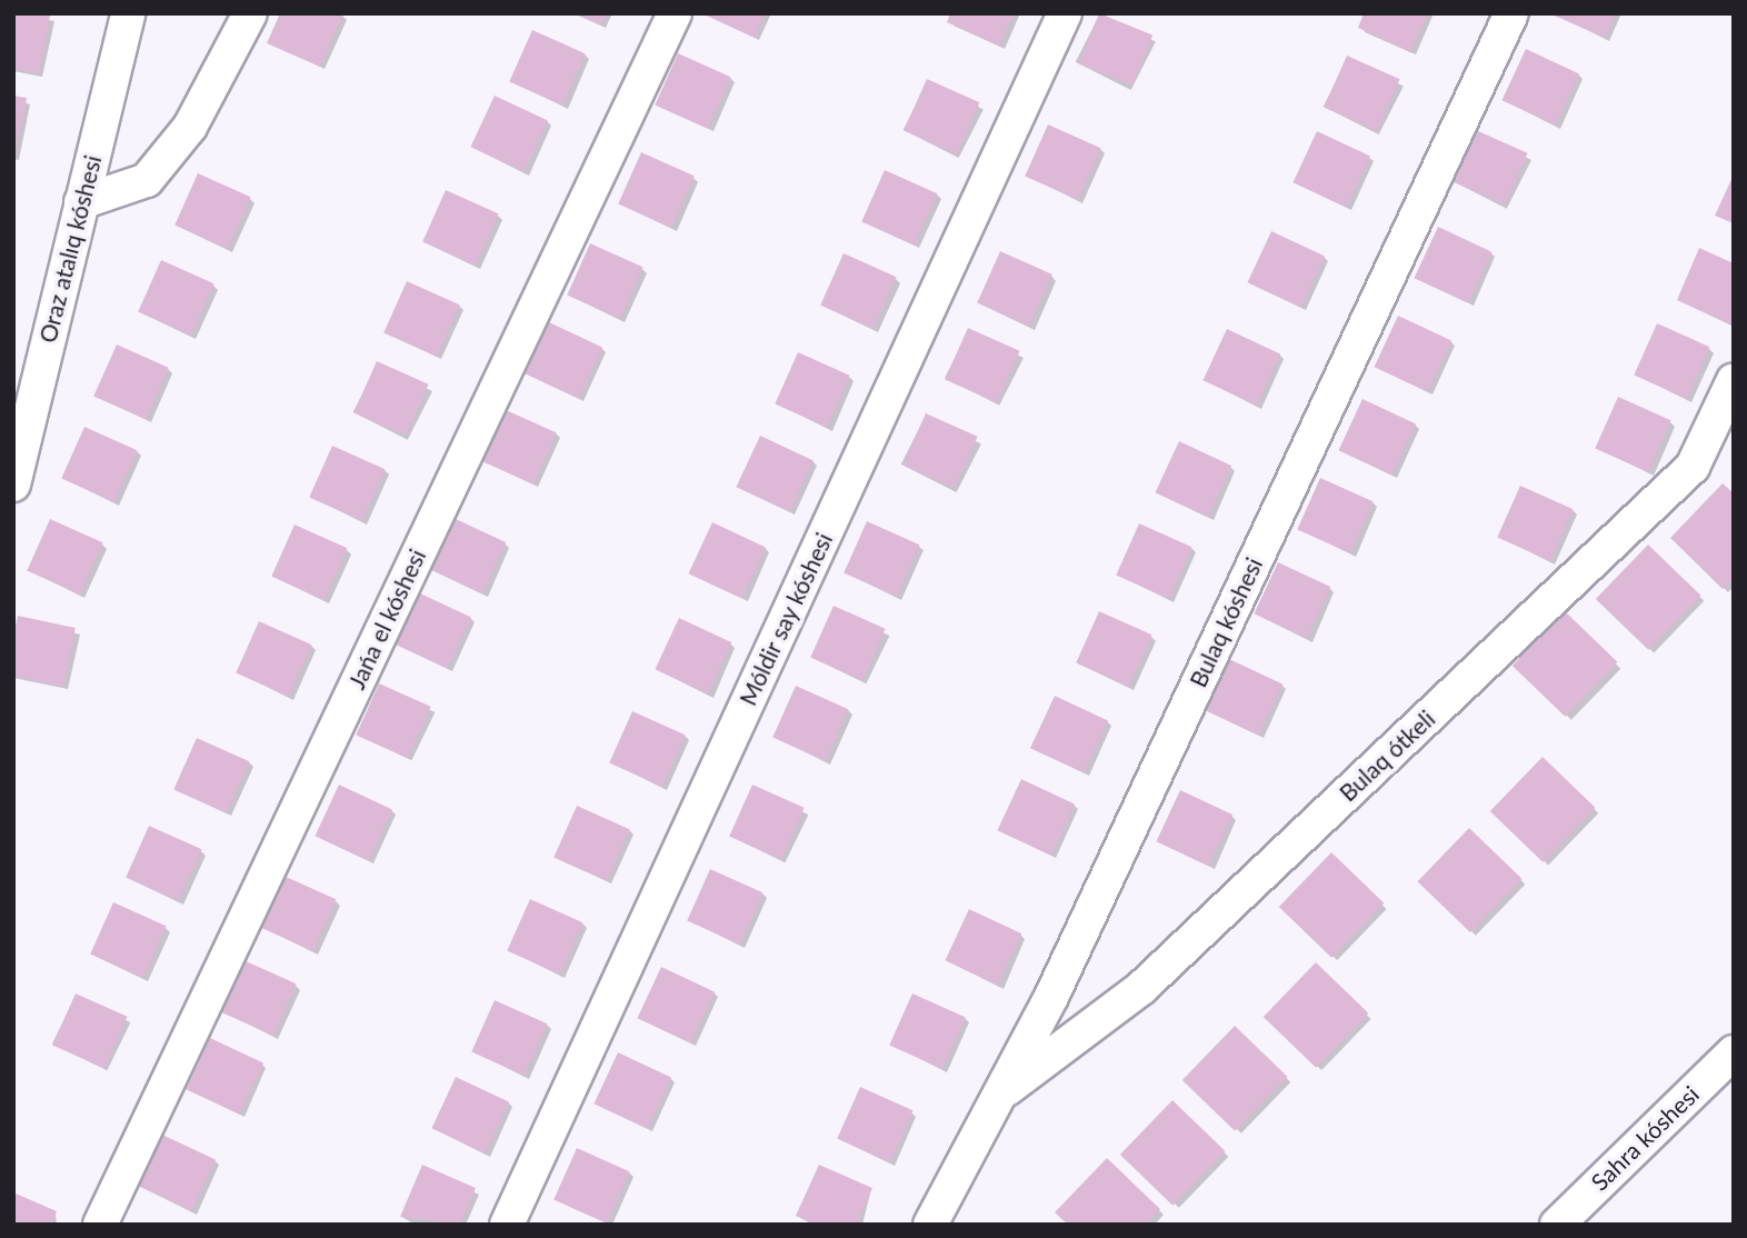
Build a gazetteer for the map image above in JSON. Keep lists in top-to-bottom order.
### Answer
{
  "streets": {
    "street": [
      "Oraz atalıq kóshesi",
      "Jańa el kóshesi",
      "Móldir say kóshesi",
      "Bulaq kóshesi",
      "Bulaq ótkeli",
      "Sahra kóshesi"
    ]
  },
  "crossings": [
    ["Bulaq kóshesi", "Bulaq ótkeli"]
  ]
}
